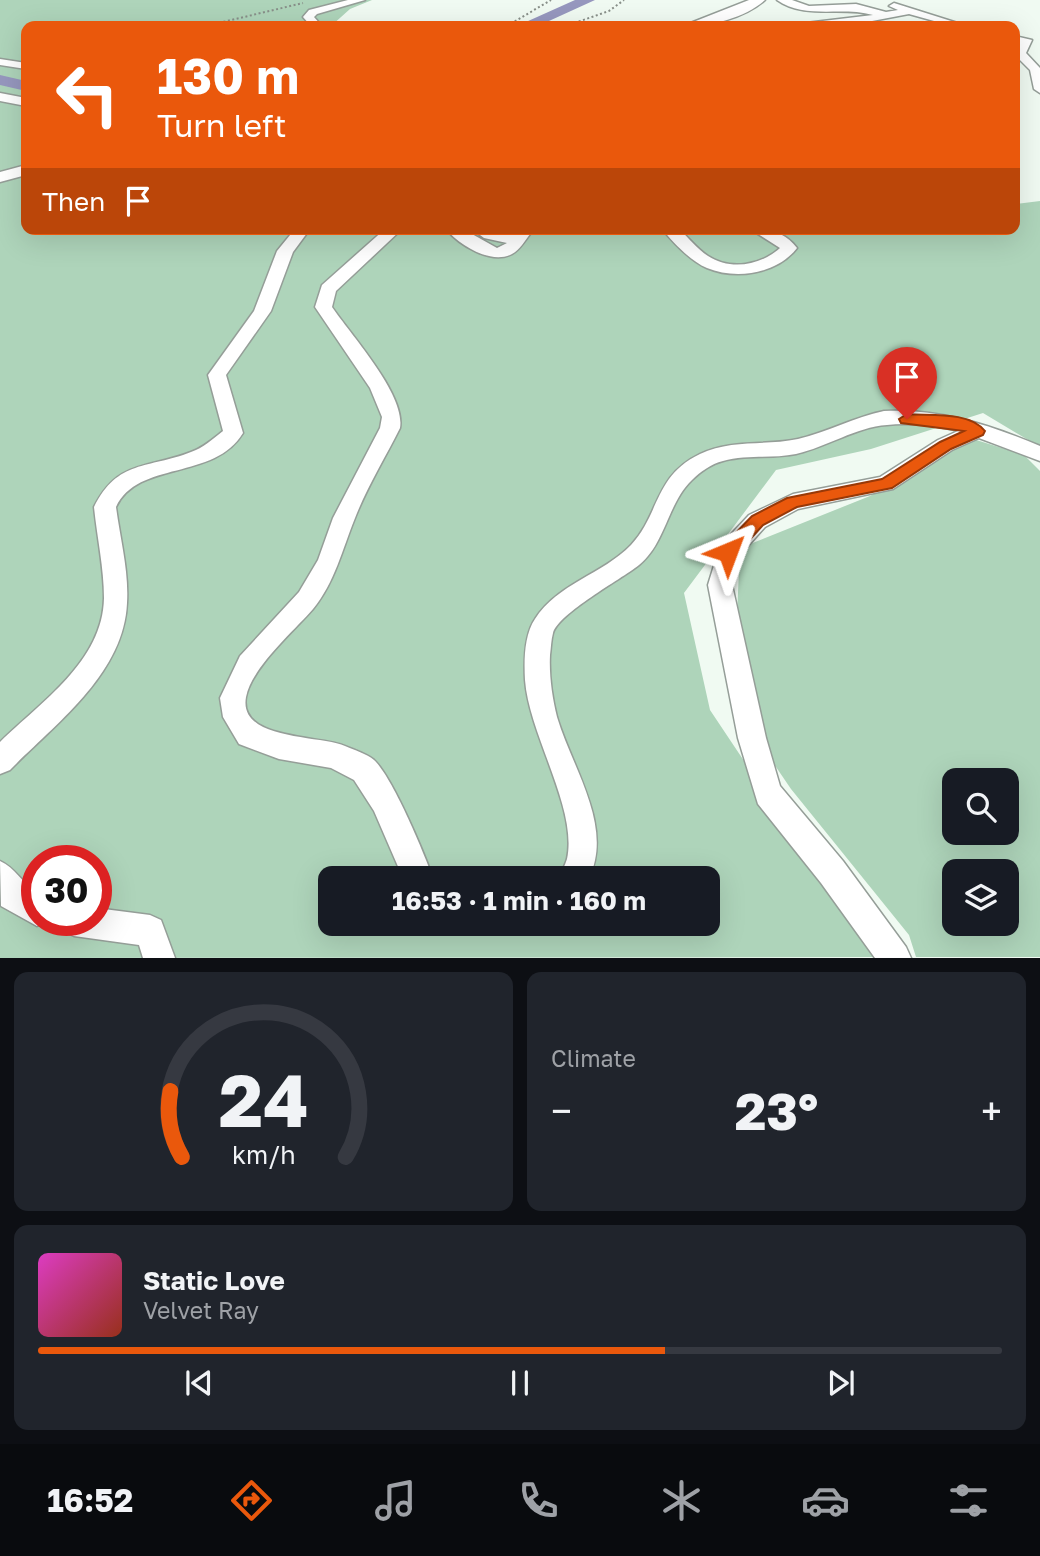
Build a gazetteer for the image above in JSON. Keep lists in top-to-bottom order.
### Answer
{
  "page": {
    "turn": ["130 m", "Turn left"],
    "then": "Then",
    "limit": "30",
    "trip": "16:53 · 1 min · 160 m",
    "tile": "Climate",
    "heat": ["−", "23°", "+"],
    "song": ["Static Love", "Velvet Ray"],
    "tabs": "16:52",
    "gauge": ["24", "km/h"]
  }
}
